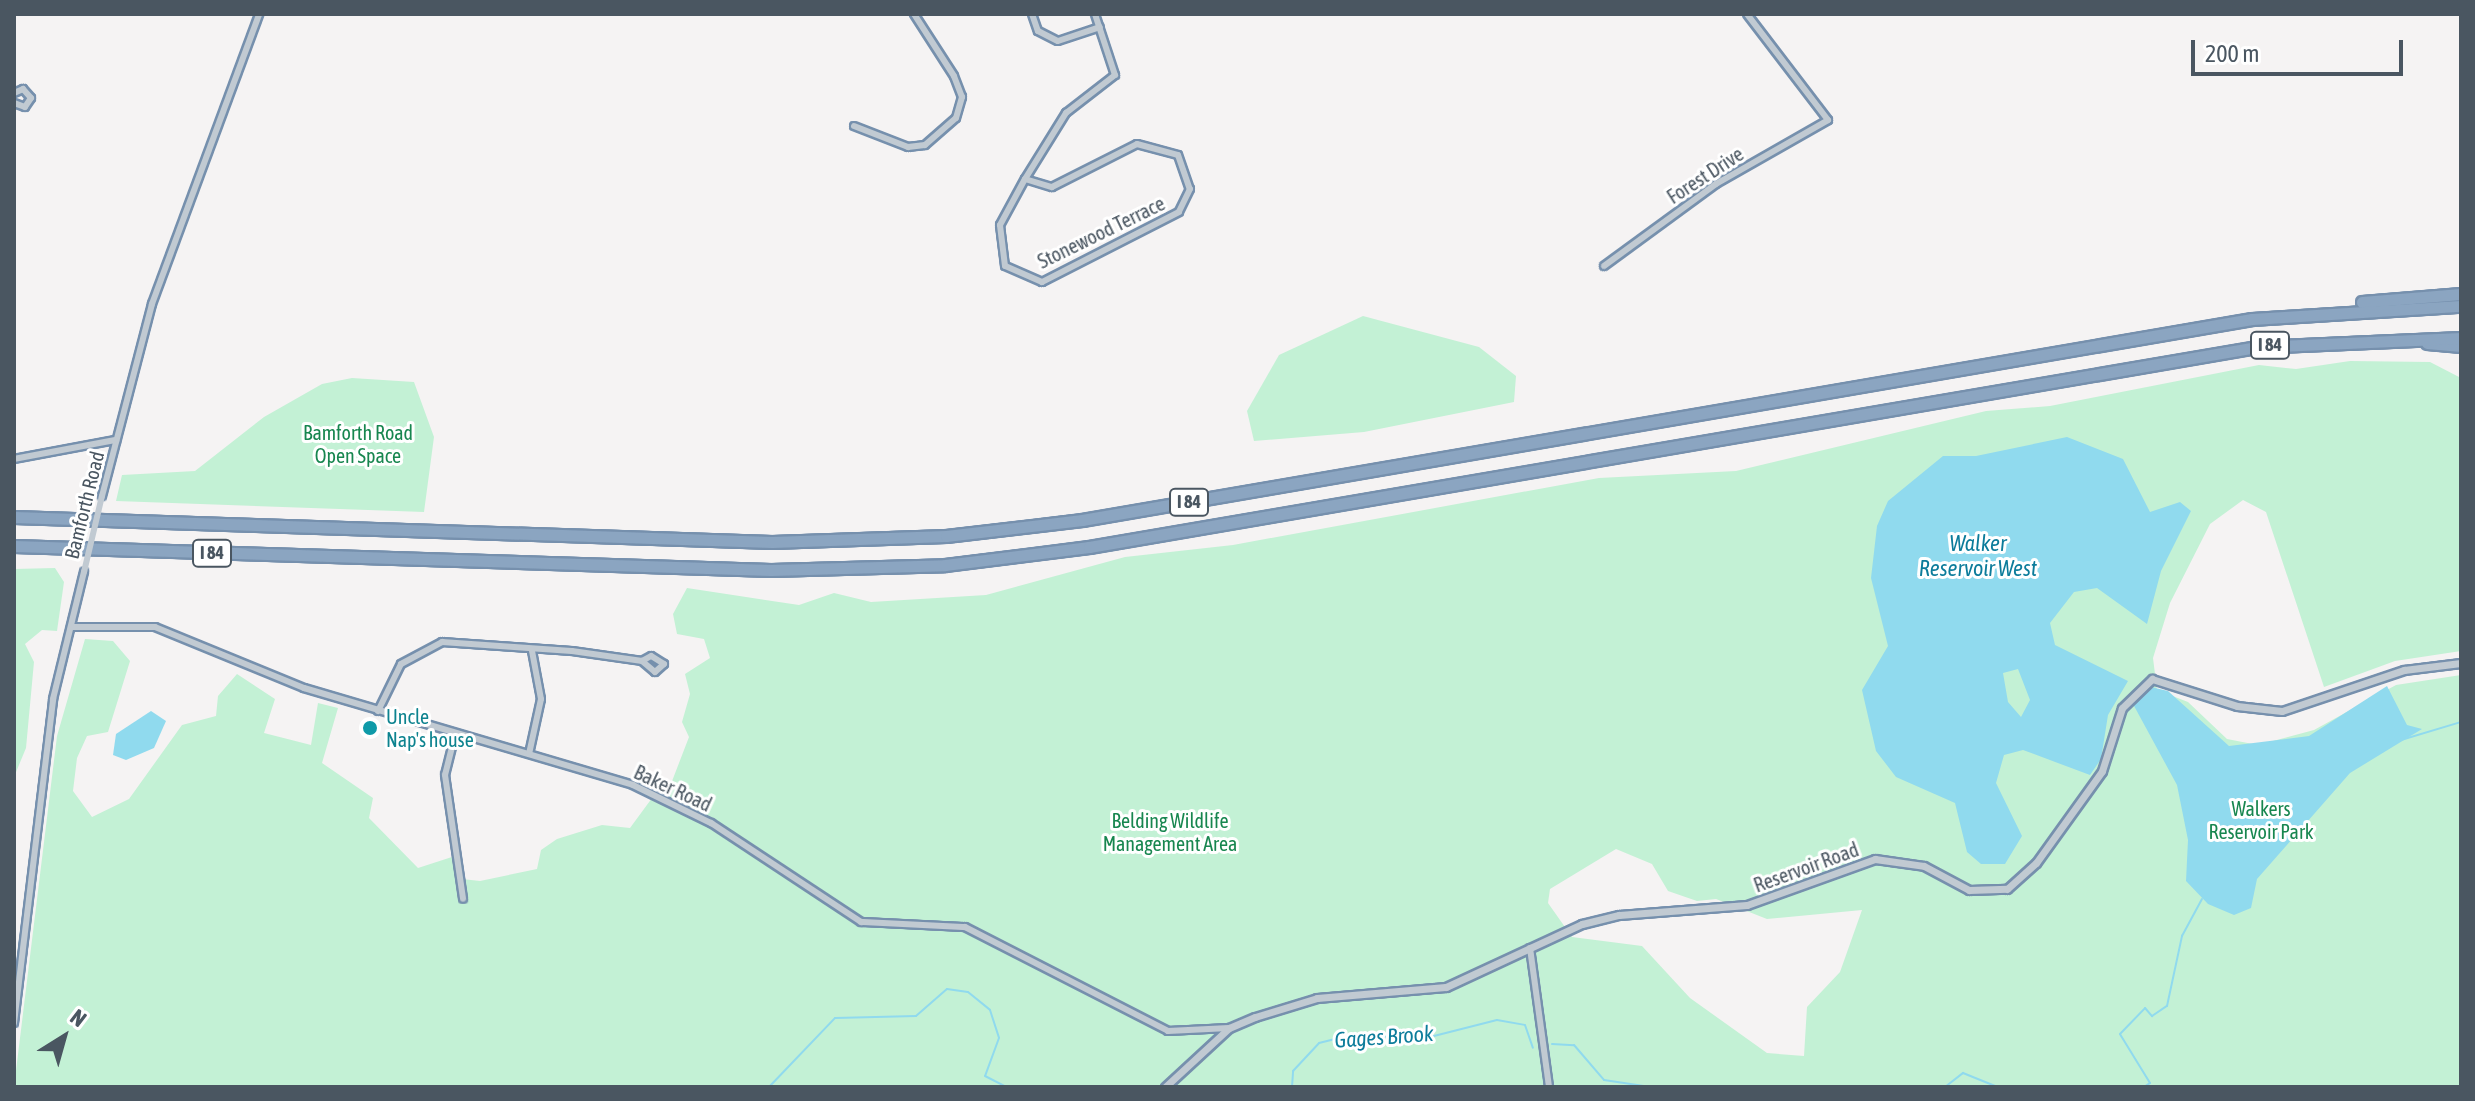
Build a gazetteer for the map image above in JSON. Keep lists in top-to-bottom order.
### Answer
{
  "streets": {
    "highway": ["I 84"],
    "street": [
      "Forest Drive",
      "Stonewood Terrace",
      "Bamforth Road",
      "Baker Road",
      "Reservoir Road"
    ]
  },
  "crossings": [
    ["Bamforth Road", "Baker Road"],
    ["Baker Road", "Reservoir Road"]
  ],
  "water": ["Walker Reservoir West", "Gages Brook"],
  "parks": ["Bamforth Road Open Space", "Walkers Reservoir Park", "Belding Wildlife Management Area"],
  "places": ["Uncle Nap's house"],
  "scale_bar": "200 m",
  "north": "top right"
}
